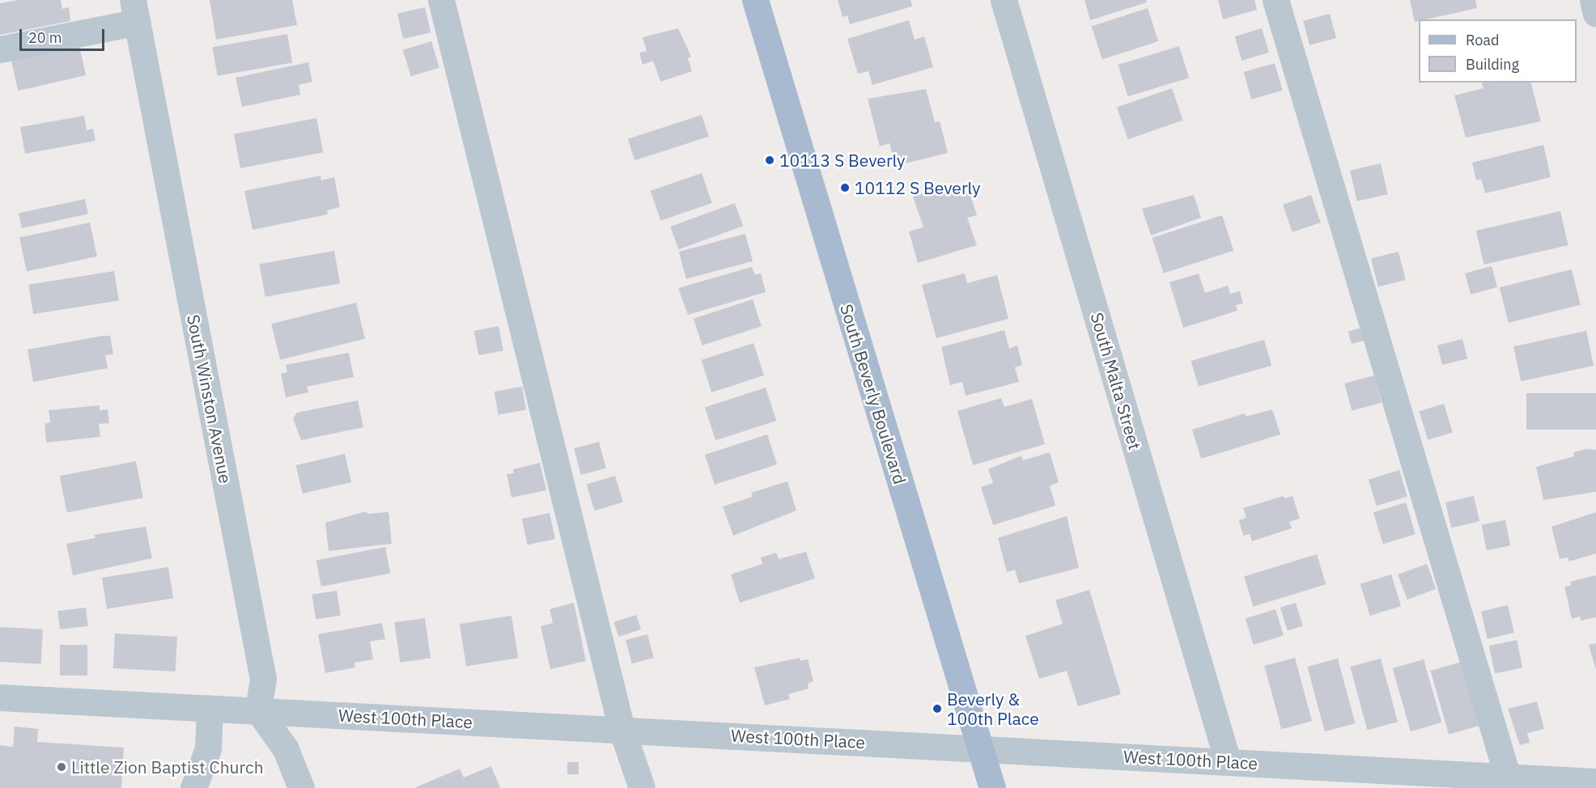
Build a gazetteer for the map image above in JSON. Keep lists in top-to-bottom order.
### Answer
{
  "streets": {
    "main road": ["South Beverly Boulevard"],
    "street": ["South Malta Street", "South Winston Avenue", "West 100th Place"]
  },
  "crossings": [
    ["South Malta Street", "West 100th Place"],
    ["South Beverly Boulevard", "West 100th Place"],
    ["South Winston Avenue", "West 100th Place"]
  ],
  "places": [
    "10113 S Beverly",
    "10112 S Beverly",
    "Beverly & 100th Place",
    "Little Zion Baptist Church"
  ],
  "legend": ["Road", "Building"],
  "scale_bar": "20 m"
}
